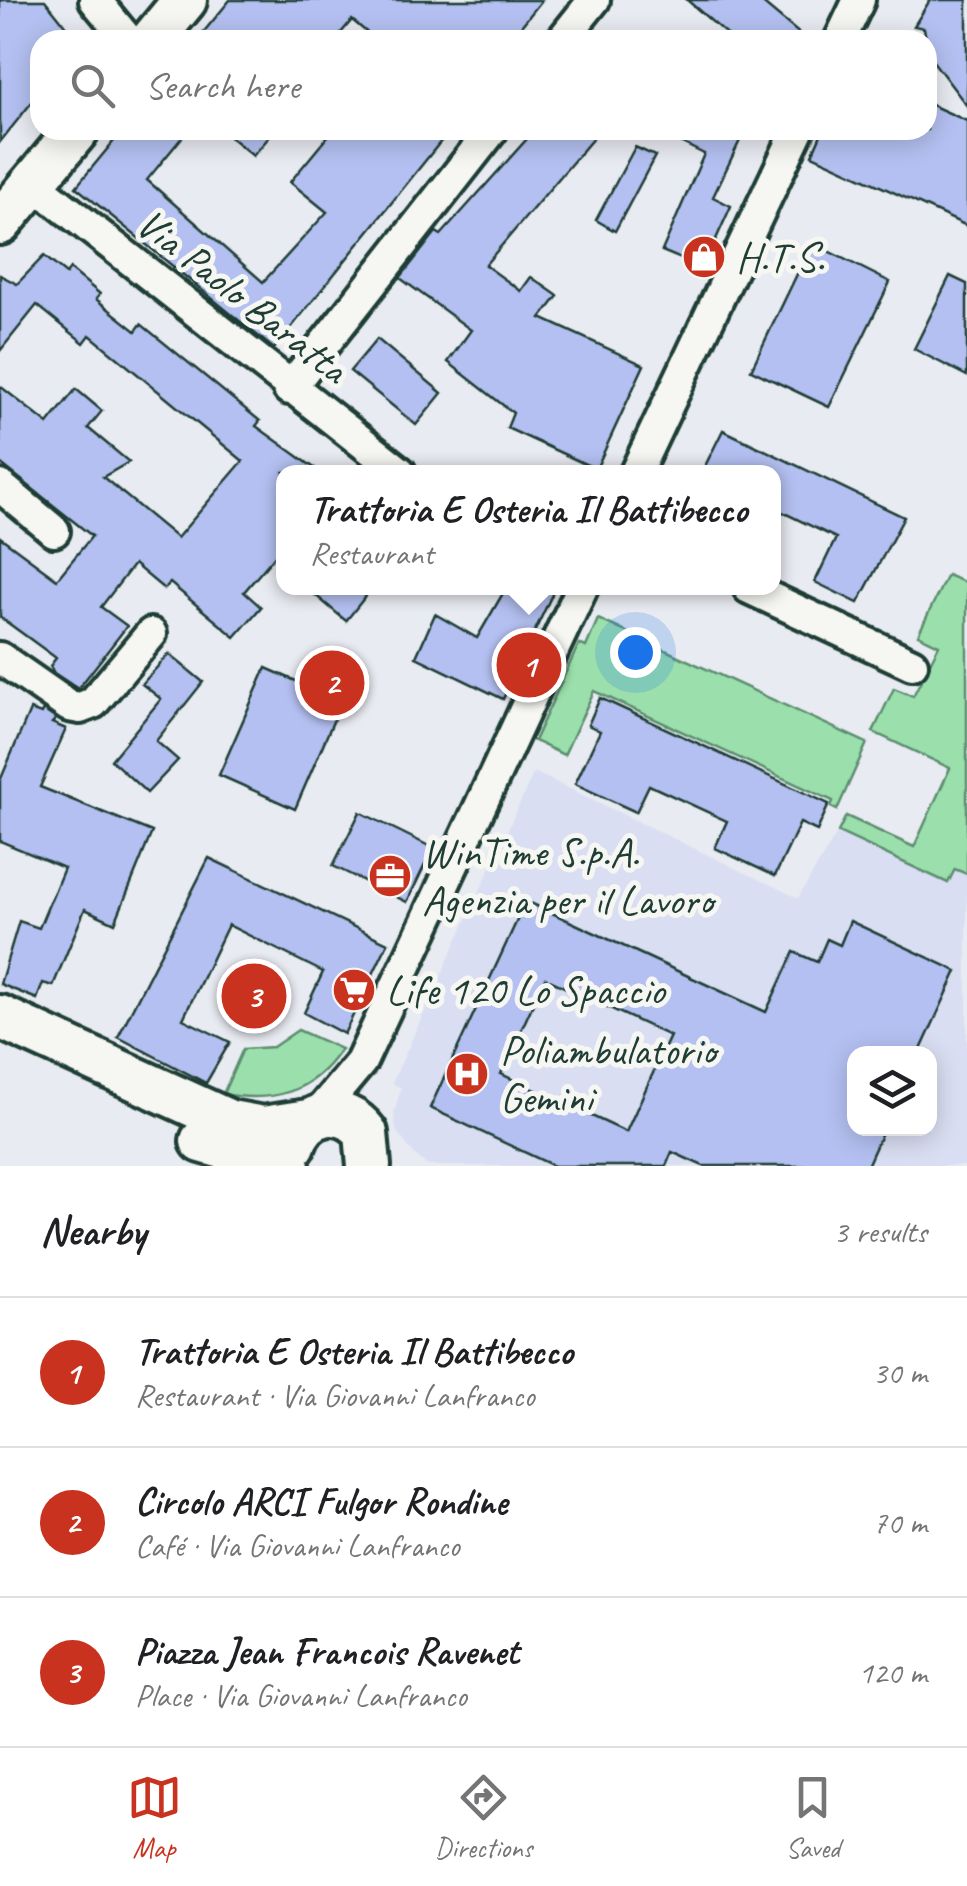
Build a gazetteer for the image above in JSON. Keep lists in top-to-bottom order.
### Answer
{
  "streets": {
    "street": ["Via Paolo Baratta"]
  },
  "places": {
    "shop": ["H.T.S."],
    "office": ["WinTime S.p.A. Agenzia per il Lavoro"],
    "supermarket": ["Life 120 Lo Spaccio"],
    "hospital": ["Poliambulatorio Gemini"]
  },
  "page": {
    "search": "Search here",
    "popup": ["Trattoria E Osteria Il Battibecco", "Restaurant"],
    "pins": ["1", "2", "3"],
    "heading": ["Nearby", "3 results"],
    "list": [
      {
        "mark": "1",
        "name": "Trattoria E Osteria Il Battibecco",
        "note": "Restaurant · Via Giovanni Lanfranco",
        "value": "30 m"
      },
      {
        "mark": "2",
        "name": "Circolo ARCI Fulgor Rondine",
        "note": "Café · Via Giovanni Lanfranco",
        "value": "70 m"
      },
      {
        "mark": "3",
        "name": "Piazza Jean Francois Ravenet",
        "note": "Place · Via Giovanni Lanfranco",
        "value": "120 m"
      }
    ],
    "nav": ["Map", "Directions", "Saved"]
  }
}
